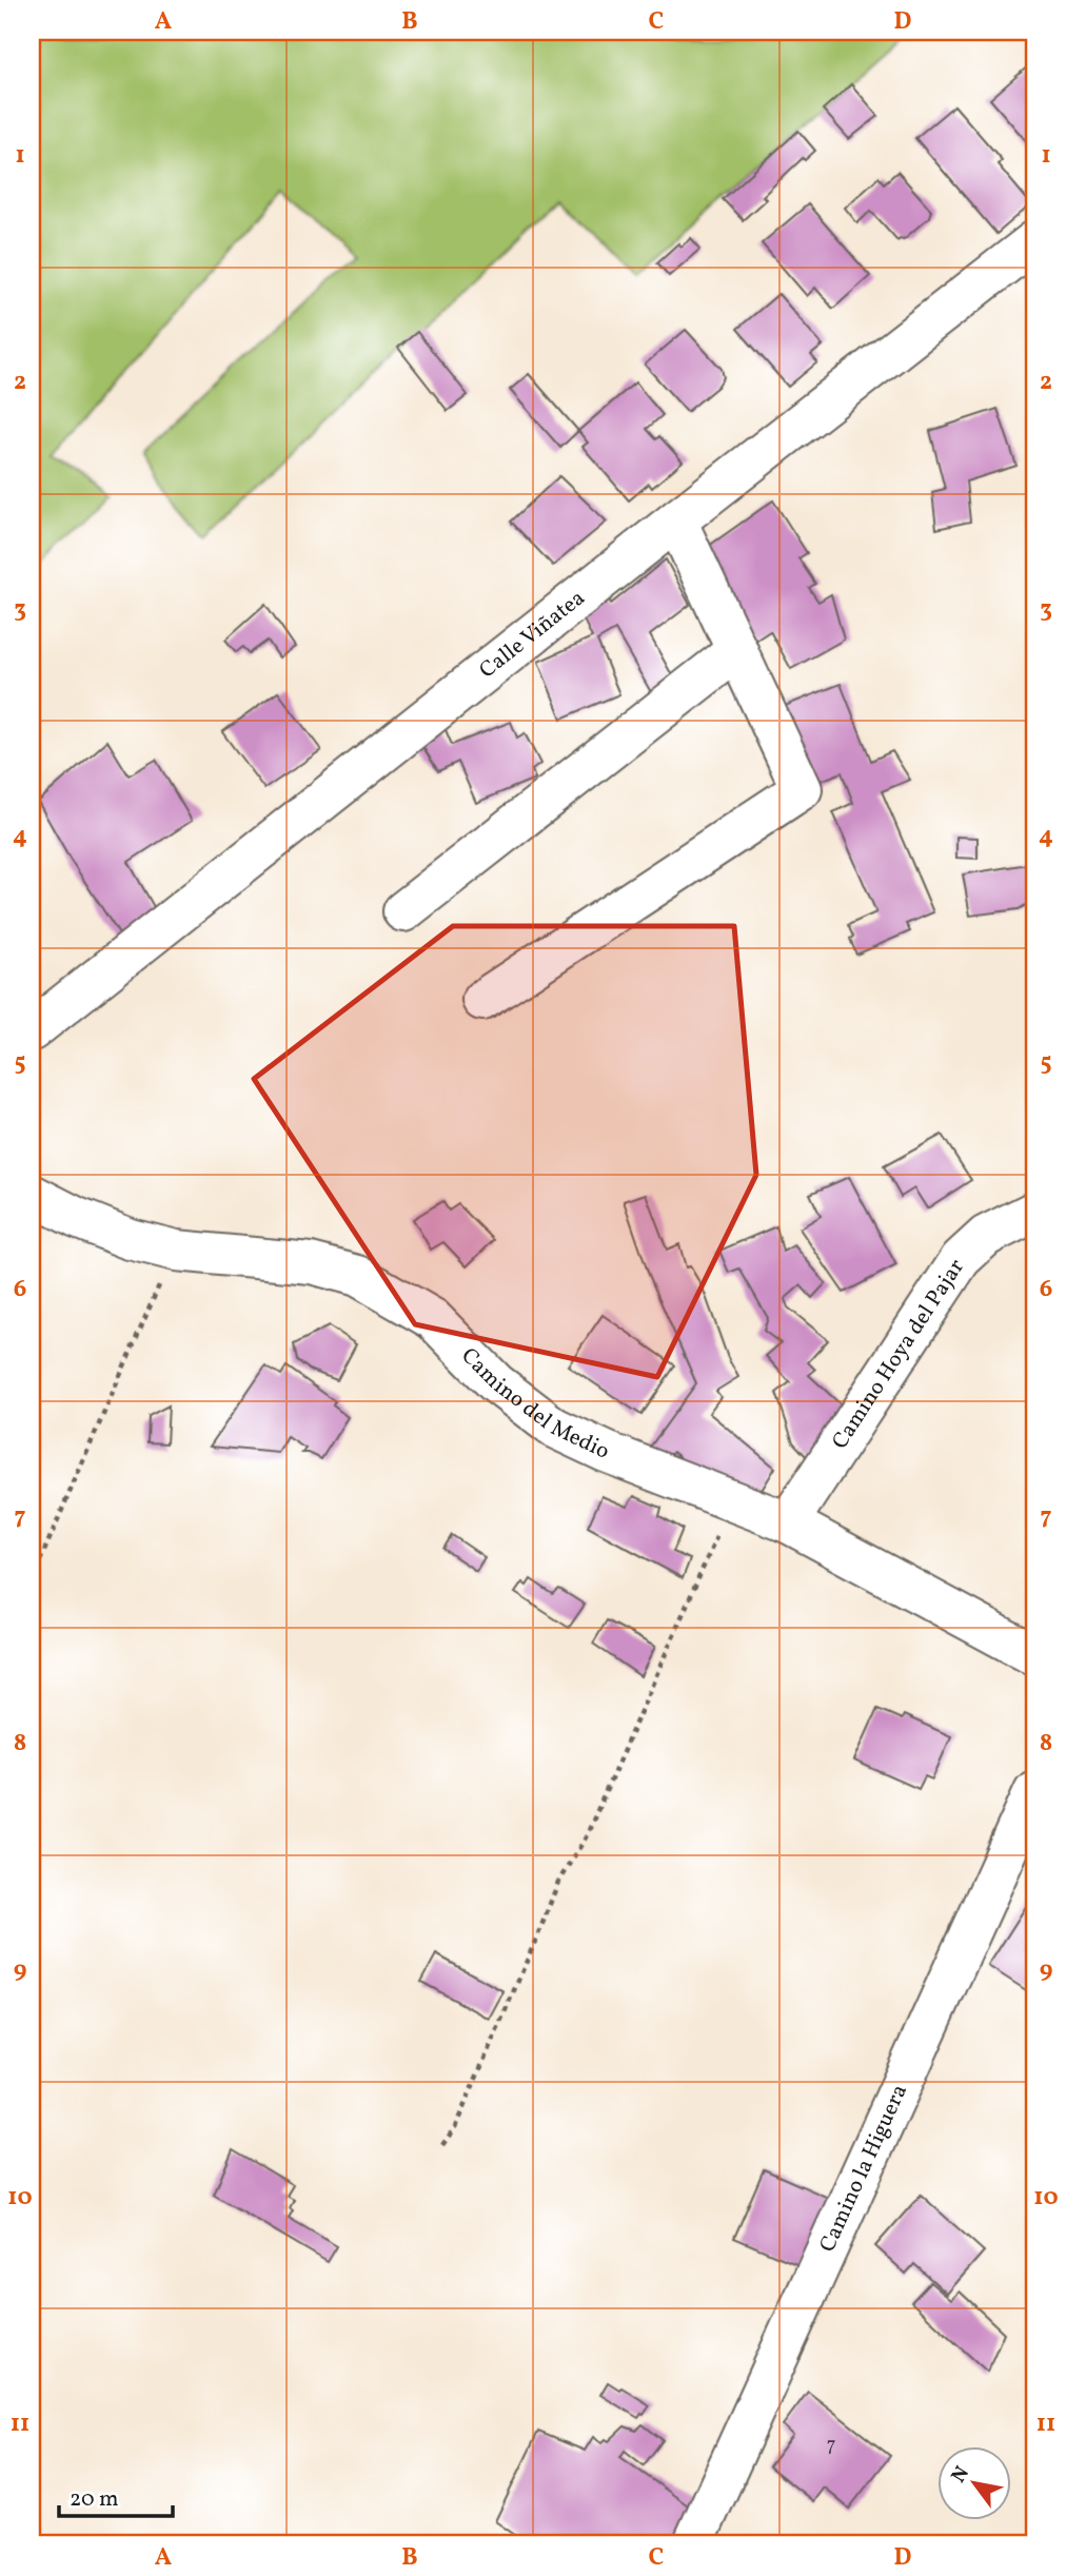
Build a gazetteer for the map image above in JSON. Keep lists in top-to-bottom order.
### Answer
{
  "streets": {
    "street": [
      "Calle Viñatea",
      "Camino Hoya del Pajar",
      "Camino del Medio",
      "Camino la Higuera"
    ]
  },
  "crossings": [
    ["Camino Hoya del Pajar", "Camino del Medio"]
  ],
  "house_numbers": ["7"],
  "scale_bar": "20 m",
  "north": "top left",
  "grid": {
    "columns": [
      "A",
      "B",
      "C",
      "D"
    ],
    "rows": [
      "1",
      "2",
      "3",
      "4",
      "5",
      "6",
      "7",
      "8",
      "9",
      "10",
      "11"
    ]
  }
}
